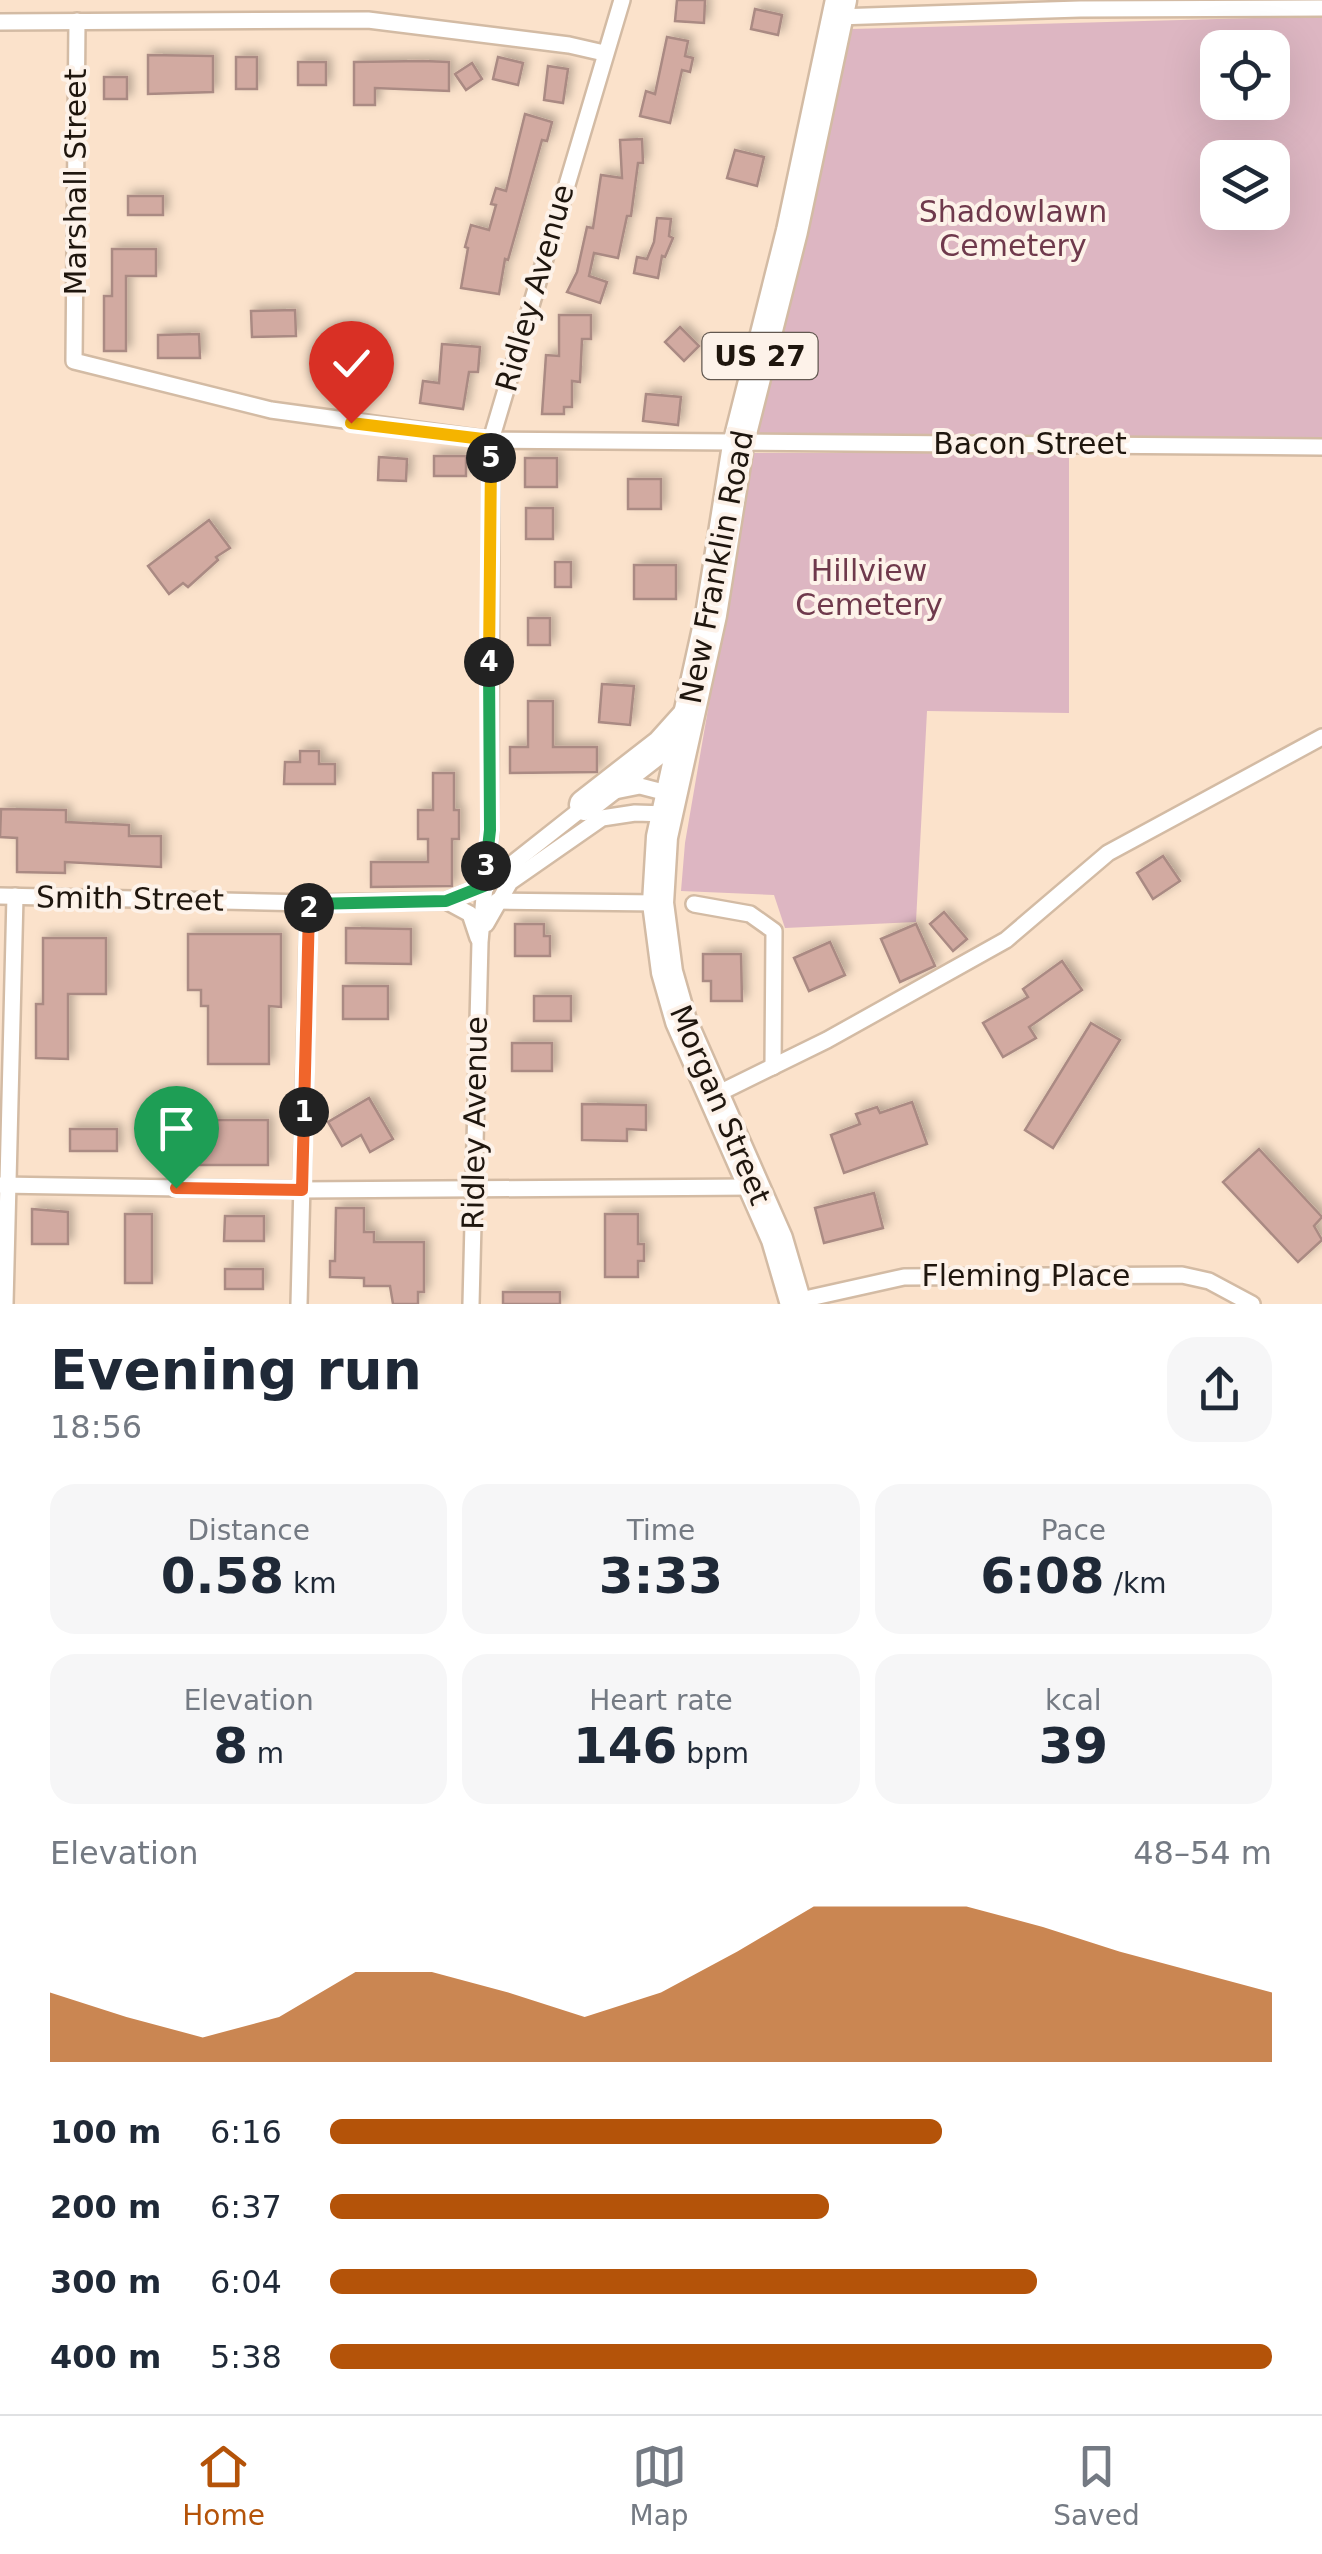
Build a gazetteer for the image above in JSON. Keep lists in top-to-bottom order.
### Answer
{
  "streets": {
    "highway": ["US 27", "New Franklin Road", "Morgan Street"],
    "street": [
      "Marshall Street",
      "Ridley Avenue",
      "Bacon Street",
      "Smith Street",
      "Fleming Place"
    ]
  },
  "crossings": [
    ["Marshall Street", "Bacon Street"],
    ["Ridley Avenue", "Bacon Street"],
    ["Ridley Avenue", "Smith Street"],
    ["Bacon Street", "New Franklin Road"],
    ["New Franklin Road", "Morgan Street"],
    ["Morgan Street", "Fleming Place"]
  ],
  "parks": ["Shadowlawn Cemetery", "Hillview Cemetery"],
  "page": {
    "pins": [
      "5",
      "4",
      "3",
      "2",
      "1"
    ],
    "heading": ["Evening run", "18:56"],
    "stats": [
      ["Distance", "0.58 km"],
      ["Time", "3:33"],
      ["Pace", "6:08 /km"],
      ["Elevation", "8 m"],
      ["Heart rate", "146 bpm"],
      ["kcal", "39"]
    ],
    "chart": ["Elevation", "48–54 m"],
    "list": [
      {
        "name": "100 m",
        "note": "6:16"
      },
      {
        "name": "200 m",
        "note": "6:37"
      },
      {
        "name": "300 m",
        "note": "6:04"
      },
      {
        "name": "400 m",
        "note": "5:38"
      }
    ],
    "tabs": ["Home", "Map", "Saved"]
  }
}
